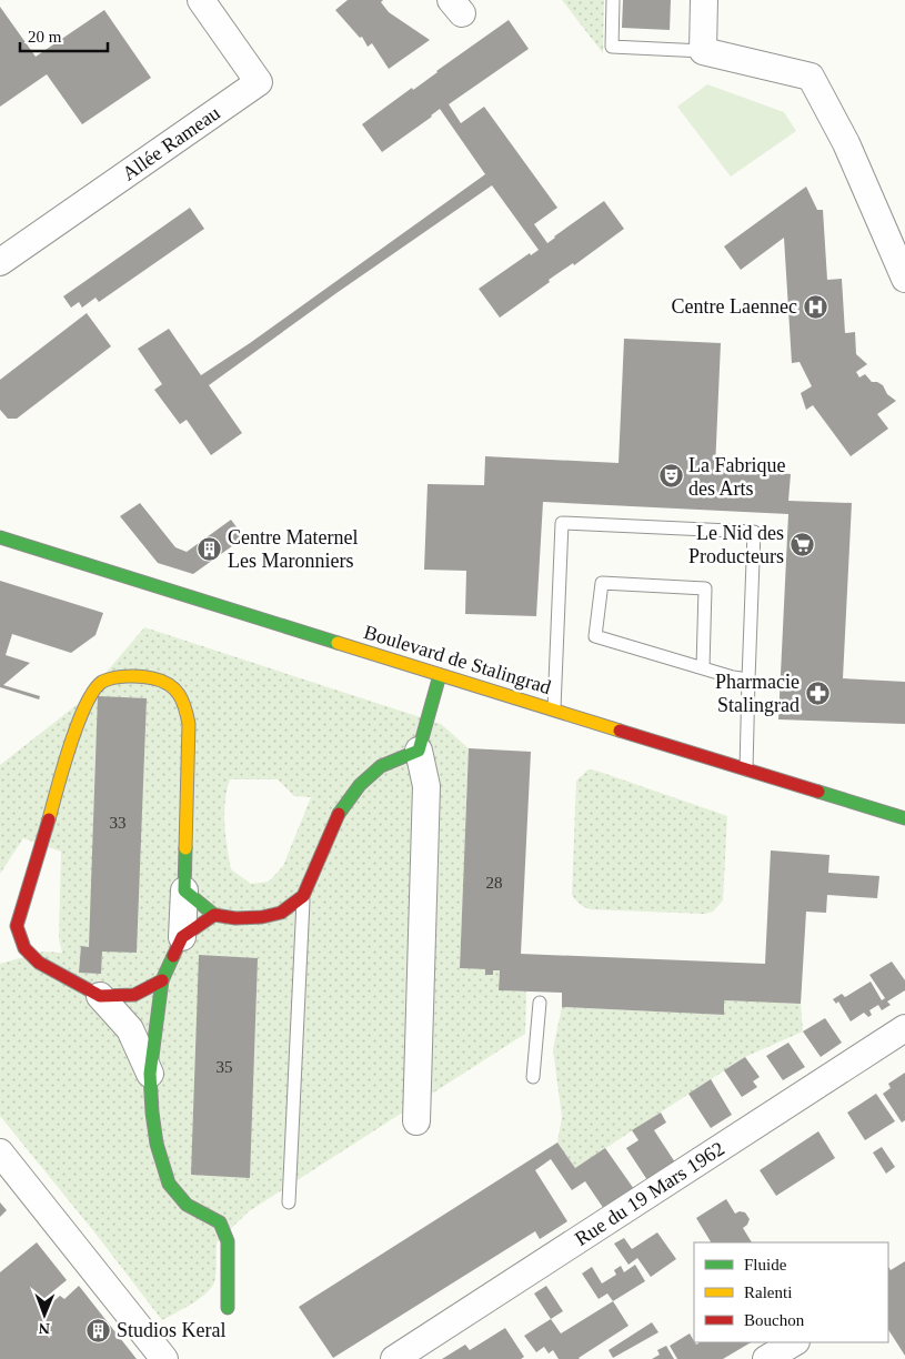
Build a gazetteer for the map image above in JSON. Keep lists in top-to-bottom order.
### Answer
{
  "streets": {
    "street": ["Allée Rameau", "Boulevard de Stalingrad", "Rue du 19 Mars 1962"]
  },
  "places": {
    "hospital": ["Centre Laennec"],
    "theatre": ["La Fabrique des Arts"],
    "supermarket": ["Le Nid des Producteurs"],
    "building": ["Centre Maternel Les Maronniers", "Studios Keral"],
    "pharmacy": ["Pharmacie Stalingrad"]
  },
  "house_numbers": ["33", "28", "35"],
  "legend": ["Fluide", "Ralenti", "Bouchon"],
  "scale_bar": "20 m",
  "north": "bottom"
}
